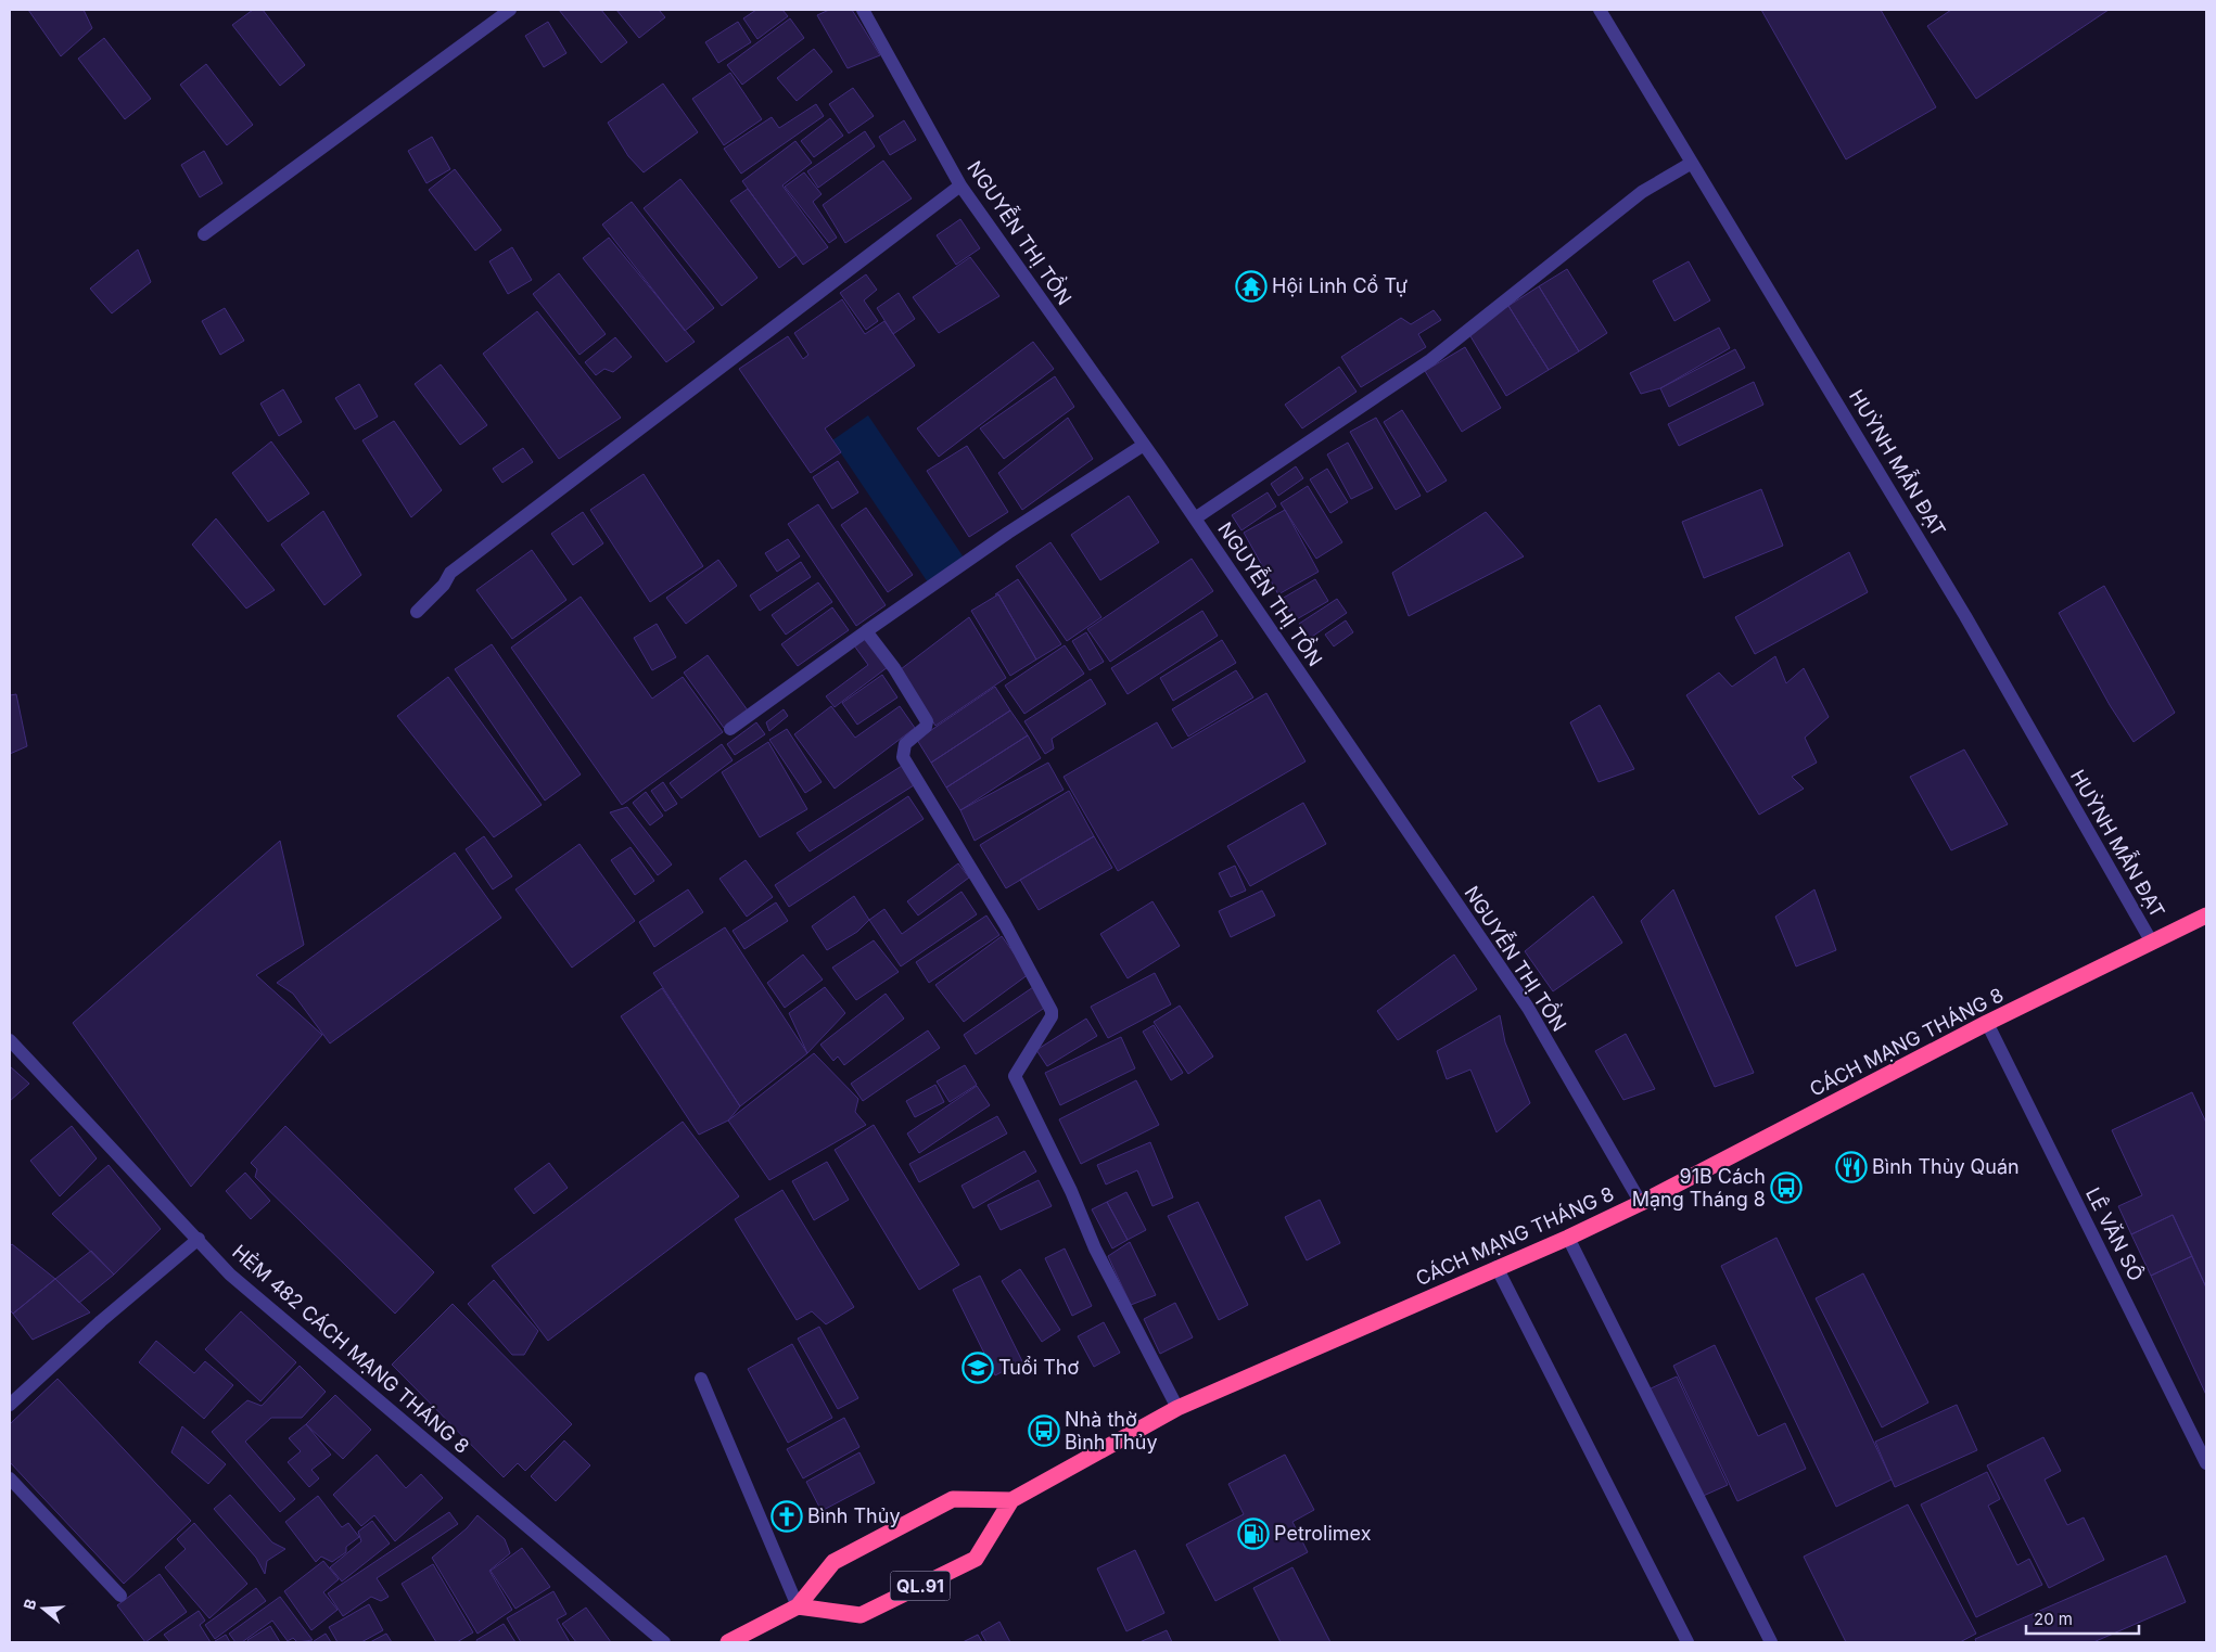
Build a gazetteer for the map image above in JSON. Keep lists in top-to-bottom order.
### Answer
{
  "streets": {
    "highway": ["CÁCH MẠNG THÁNG 8", "QL.91"],
    "street": [
      "NGUYỄN THỊ TỒN",
      "HUỲNH MẪN ĐẠT",
      "LÊ VĂN SÔ",
      "HẺM 482 CÁCH MẠNG THÁNG 8"
    ]
  },
  "crossings": [
    ["NGUYỄN THỊ TỒN", "CÁCH MẠNG THÁNG 8"],
    ["HUỲNH MẪN ĐẠT", "CÁCH MẠNG THÁNG 8"],
    ["CÁCH MẠNG THÁNG 8", "LÊ VĂN SÔ"]
  ],
  "places": {
    "temple": ["Hội Linh Cổ Tự"],
    "restaurant": ["Bình Thủy Quán"],
    "bus stop": ["91B Cách Mạng Tháng 8", "Nhà thờ Bình Thủy"],
    "school or university": ["Tuổi Thơ"],
    "church": ["Bình Thủy"],
    "fuel station": ["Petrolimex"]
  },
  "scale_bar": "20 m",
  "north": "left"
}
